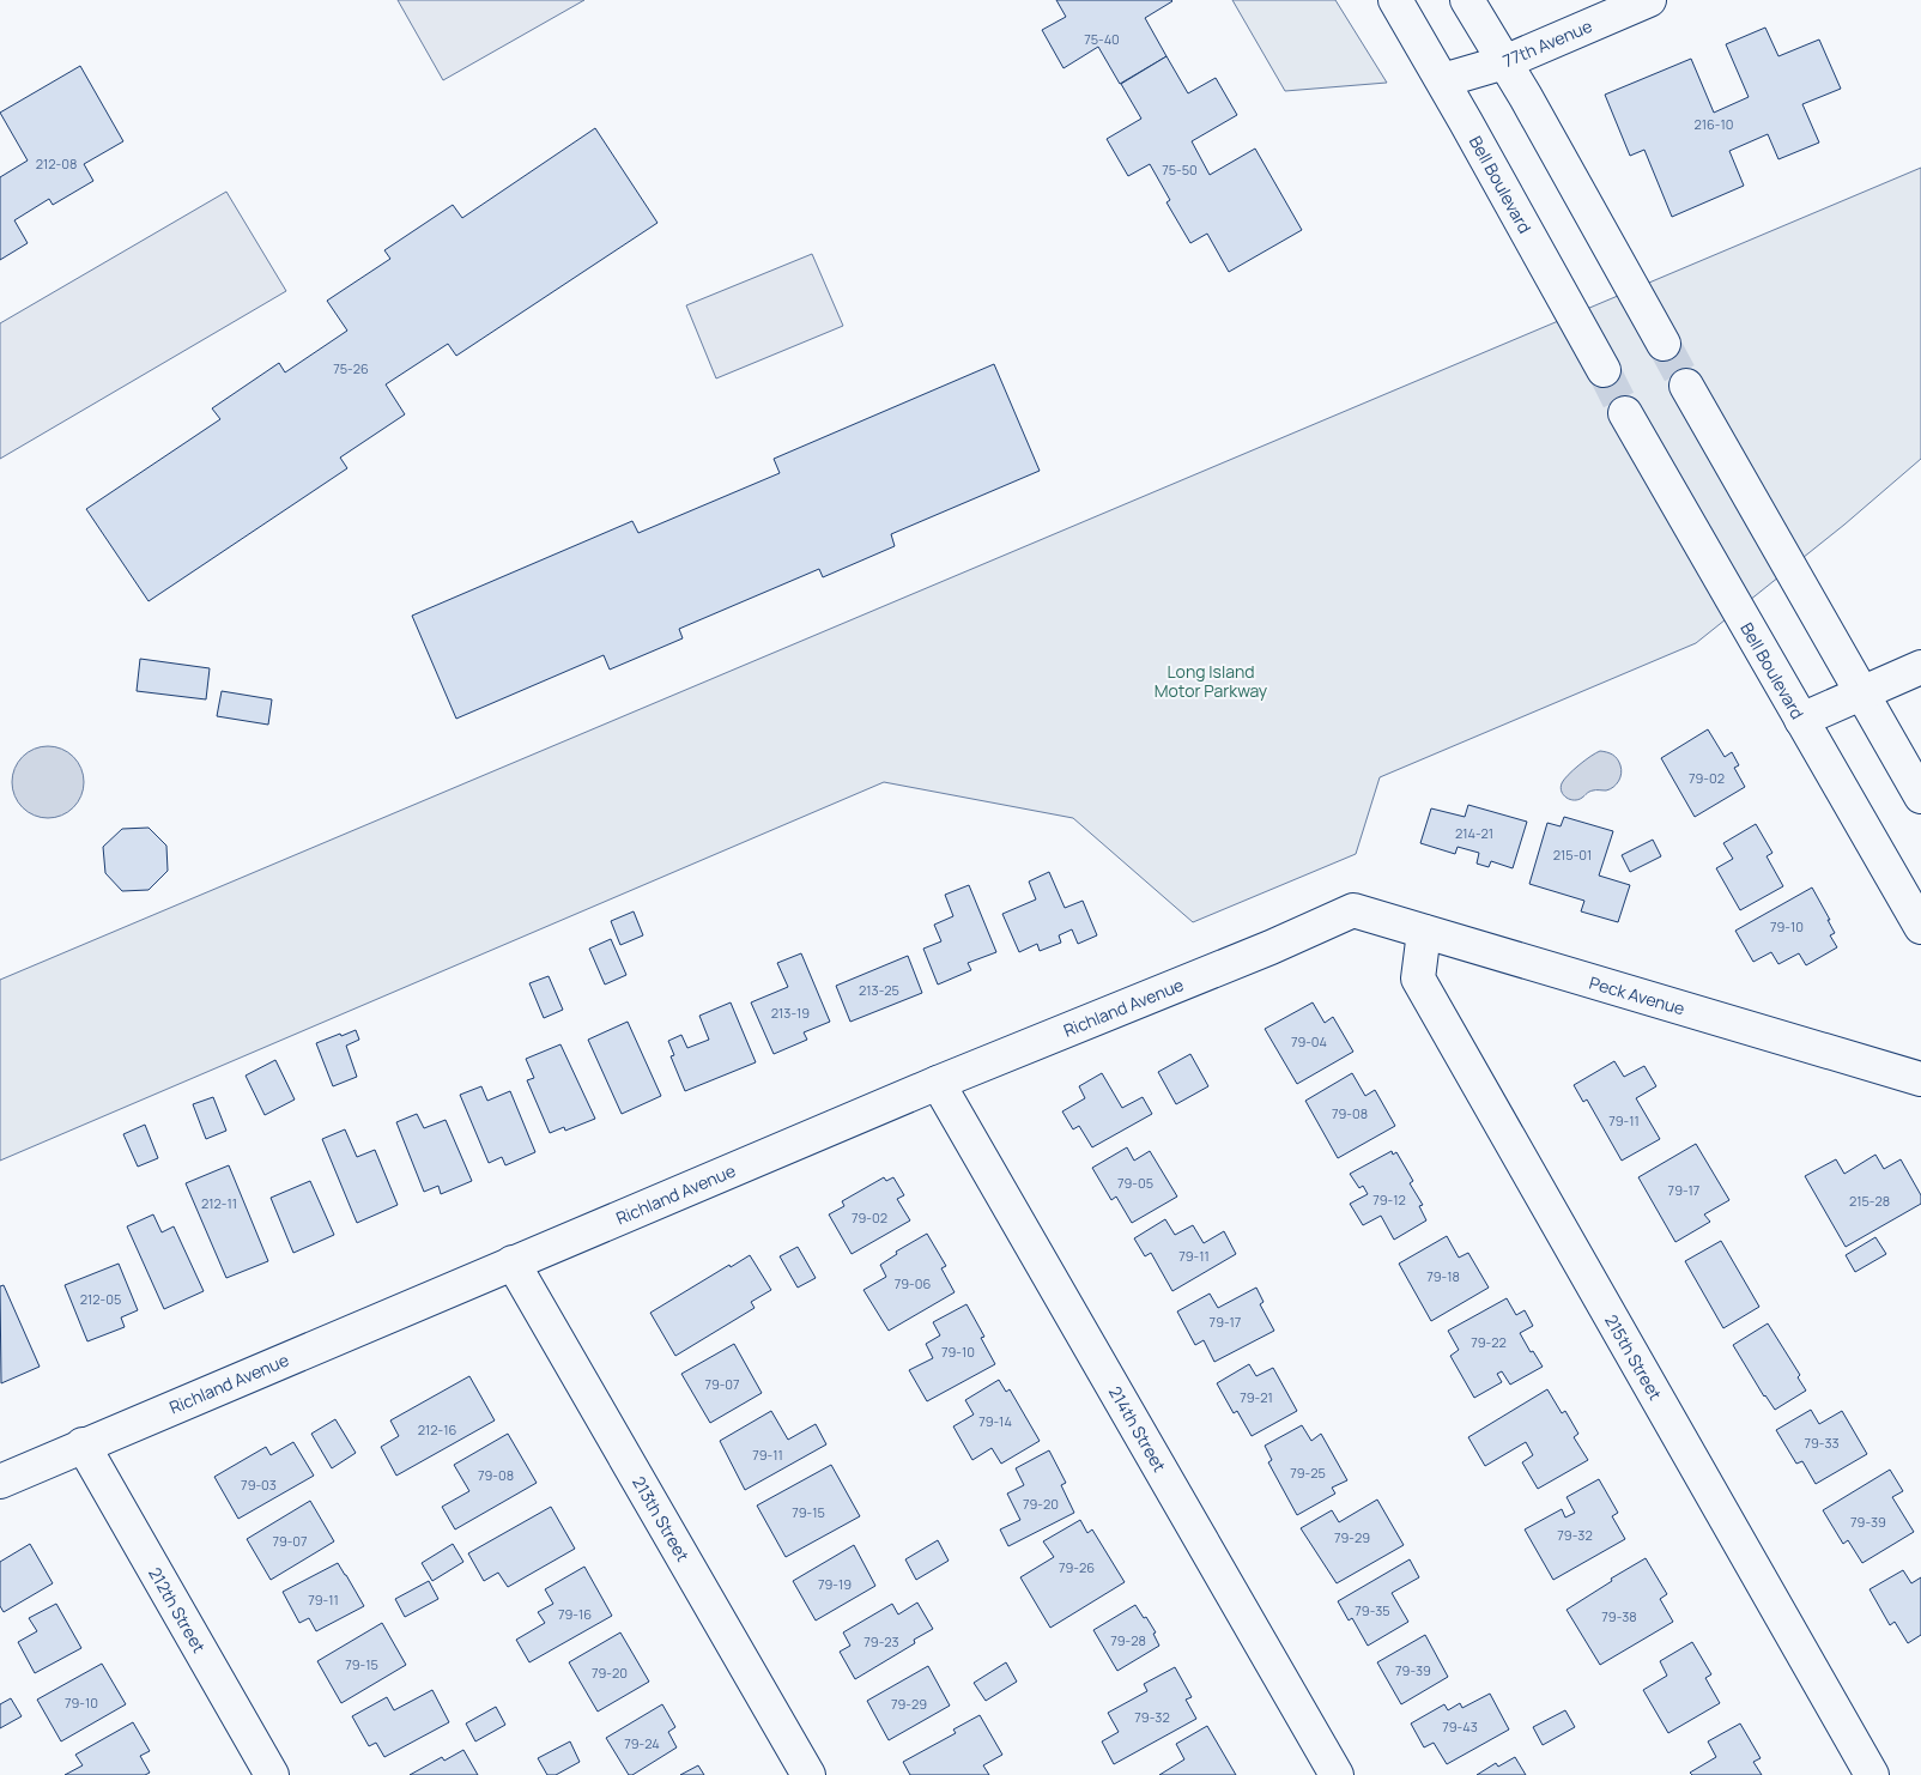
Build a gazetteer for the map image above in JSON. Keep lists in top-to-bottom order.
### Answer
{
  "streets": {
    "street": [
      "77th Avenue",
      "Bell Boulevard",
      "Peck Avenue",
      "Richland Avenue",
      "215th Street",
      "214th Street",
      "213th Street",
      "212th Street"
    ]
  },
  "crossings": [
    ["77th Avenue", "Bell Boulevard"],
    ["Peck Avenue", "Richland Avenue"],
    ["Peck Avenue", "215th Street"],
    ["Richland Avenue", "214th Street"],
    ["Richland Avenue", "213th Street"],
    ["Richland Avenue", "212th Street"]
  ],
  "parks": ["Long Island Motor Parkway"],
  "house_numbers": [
    "75-40",
    "216-10",
    "212-08",
    "75-50",
    "75-26",
    "79-02",
    "214-21",
    "215-01",
    "79-10",
    "213-25",
    "213-19",
    "79-04",
    "79-08",
    "79-11",
    "79-05",
    "79-17",
    "79-12",
    "215-28",
    "212-11",
    "79-02",
    "79-11",
    "79-18",
    "79-06",
    "212-05",
    "79-17",
    "79-22",
    "79-10",
    "79-07",
    "79-21",
    "79-14",
    "212-16",
    "79-33",
    "79-11",
    "79-25",
    "79-08",
    "79-03",
    "79-20",
    "79-15",
    "79-39",
    "79-32",
    "79-29",
    "79-07",
    "79-26",
    "79-19",
    "79-11",
    "79-35",
    "79-16",
    "79-38",
    "79-28",
    "79-23",
    "79-15",
    "79-39",
    "79-20",
    "79-10",
    "79-29",
    "79-32",
    "79-43",
    "79-24"
  ]
}
